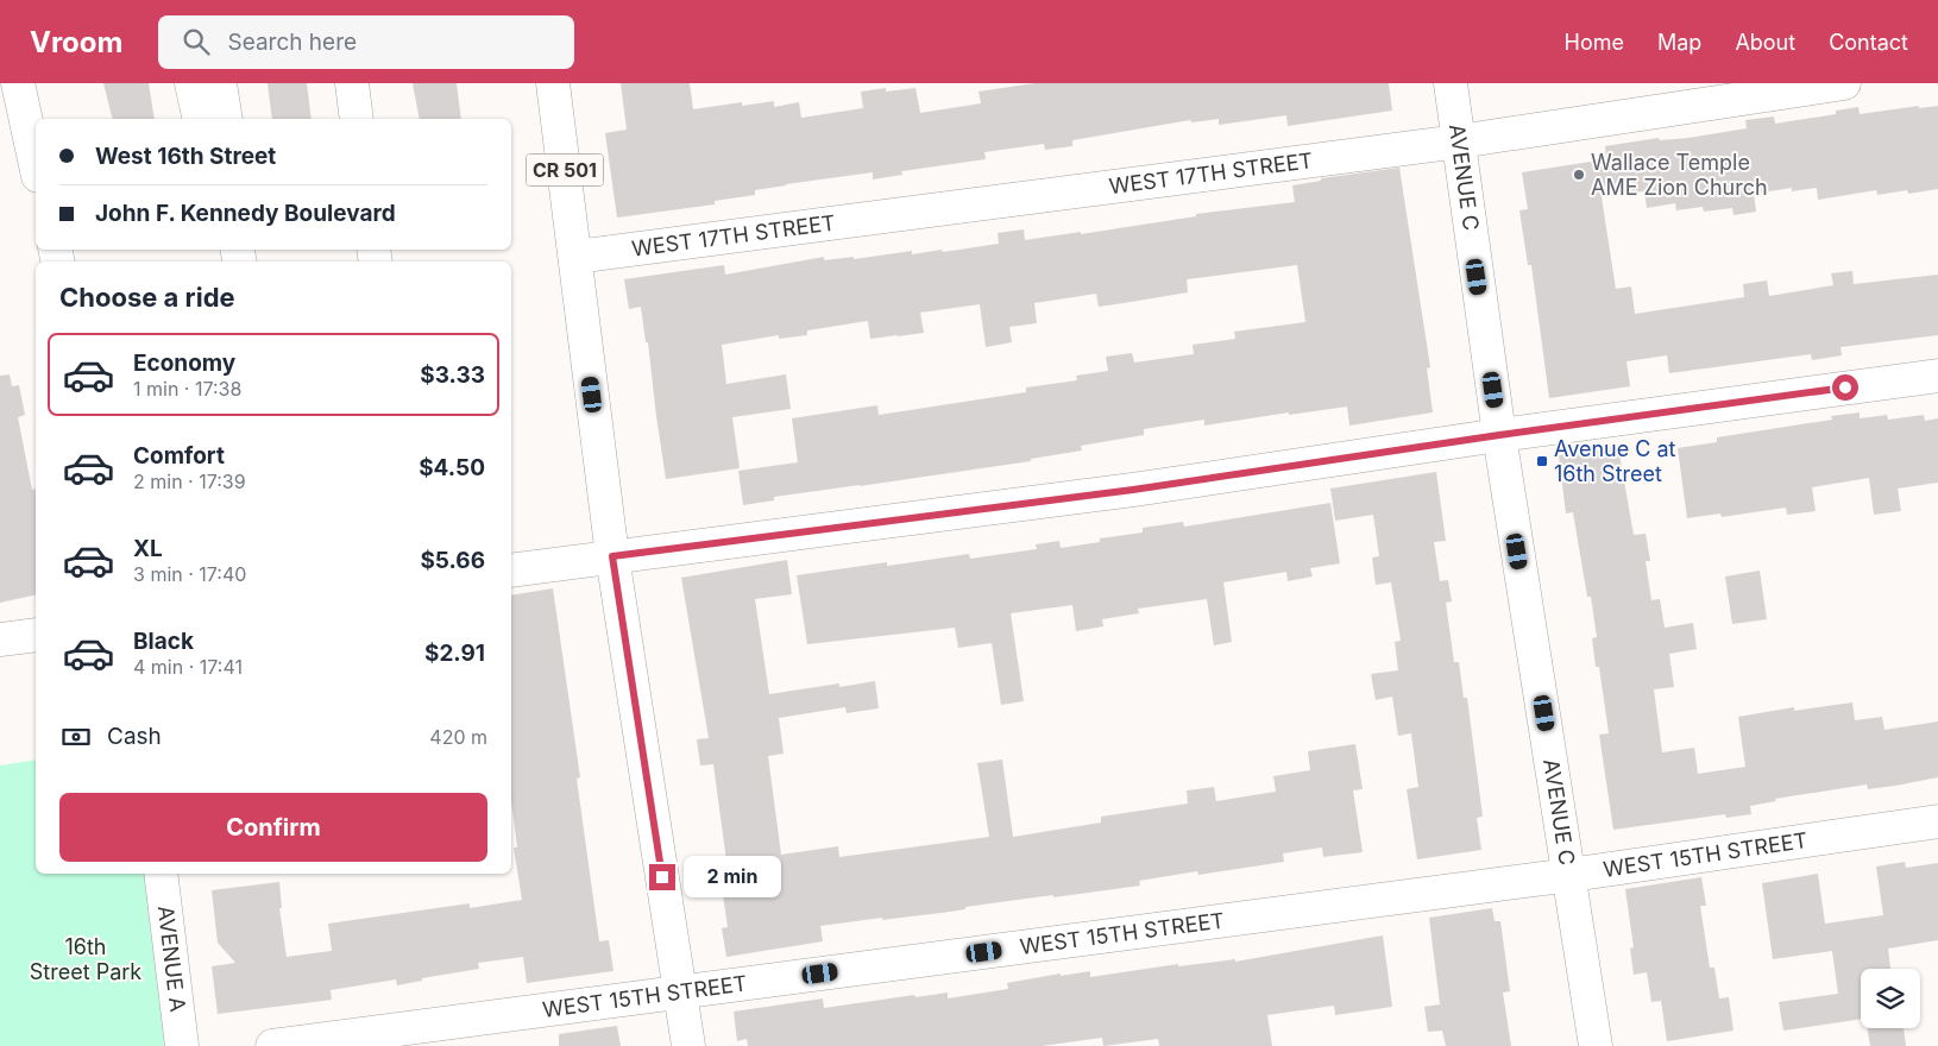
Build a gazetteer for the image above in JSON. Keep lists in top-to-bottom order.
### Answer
{
  "streets": {
    "street": [
      "CR 501",
      "WEST 17TH STREET",
      "AVENUE C",
      "WEST 15TH STREET",
      "AVENUE A"
    ]
  },
  "crossings": [
    ["CR 501", "WEST 17TH STREET"],
    ["CR 501", "WEST 15TH STREET"],
    ["WEST 17TH STREET", "AVENUE C"],
    ["AVENUE C", "WEST 15TH STREET"]
  ],
  "parks": ["16th Street Park"],
  "places": {
    "other": ["Wallace Temple AME Zion Church"],
    "transit": ["Avenue C at 16th Street"]
  },
  "page": {
    "header": "Vroom",
    "search": "Search here",
    "nav": [
      "Home",
      "Map",
      "About",
      "Contact"
    ],
    "banner": ["West 16th Street", "John F. Kennedy Boulevard"],
    "heading": "Choose a ride",
    "list": [
      {
        "name": "Economy",
        "note": "1 min · 17:38",
        "value": "$3.33"
      },
      {
        "name": "Comfort",
        "note": "2 min · 17:39",
        "value": "$4.50"
      },
      {
        "name": "XL",
        "note": "3 min · 17:40",
        "value": "$5.66"
      },
      {
        "name": "Black",
        "note": "4 min · 17:41",
        "value": "$2.91"
      }
    ],
    "pay": ["Cash", "420 m"],
    "buttons": "Confirm",
    "bubble": "2 min"
  }
}
